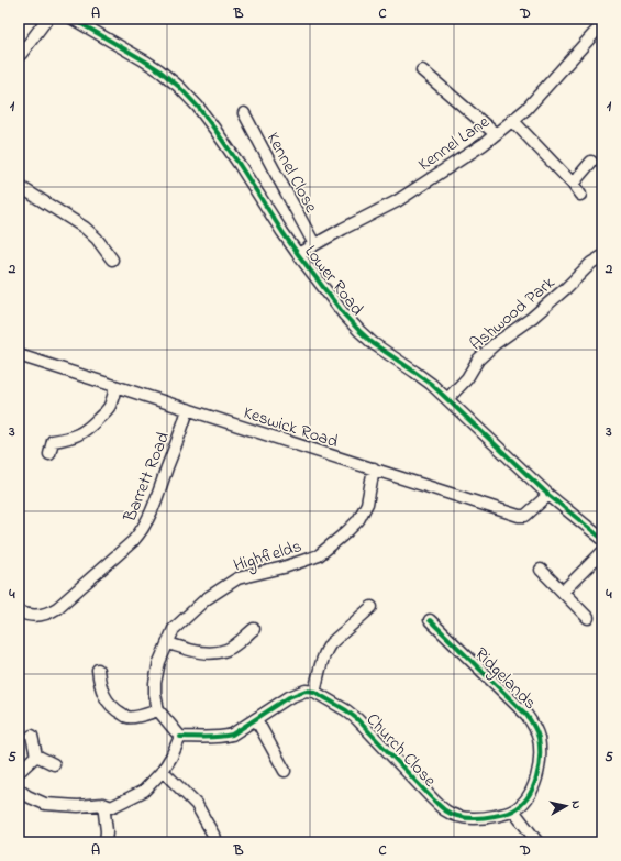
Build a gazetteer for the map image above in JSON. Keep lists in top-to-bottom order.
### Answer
{
  "streets": {
    "street": [
      "Kennel Lane",
      "Kennel Close",
      "Lower Road",
      "Ashwood Park",
      "Keswick Road",
      "Barrett Road",
      "Highfields",
      "Ridgelands",
      "Church Close"
    ]
  },
  "crossings": [
    ["Kennel Lane", "Kennel Close"],
    ["Kennel Lane", "Lower Road"],
    ["Lower Road", "Ashwood Park"],
    ["Lower Road", "Keswick Road"],
    ["Keswick Road", "Barrett Road"],
    ["Keswick Road", "Highfields"],
    ["Ridgelands", "Church Close"]
  ],
  "north": "right",
  "grid": {
    "columns": [
      "A",
      "B",
      "C",
      "D"
    ],
    "rows": [
      "1",
      "2",
      "3",
      "4",
      "5"
    ]
  }
}
